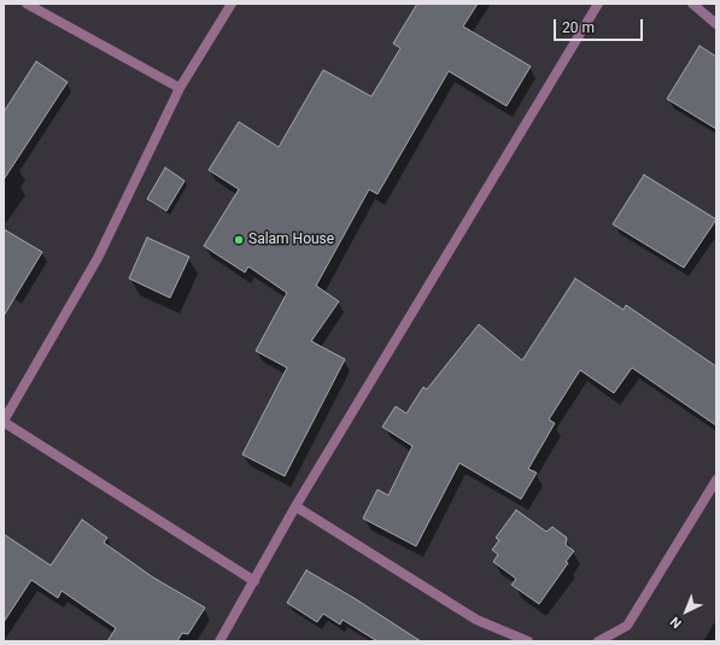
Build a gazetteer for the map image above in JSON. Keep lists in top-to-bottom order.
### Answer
{
  "places": ["Salam House"],
  "scale_bar": "20 m",
  "north": "bottom left"
}
